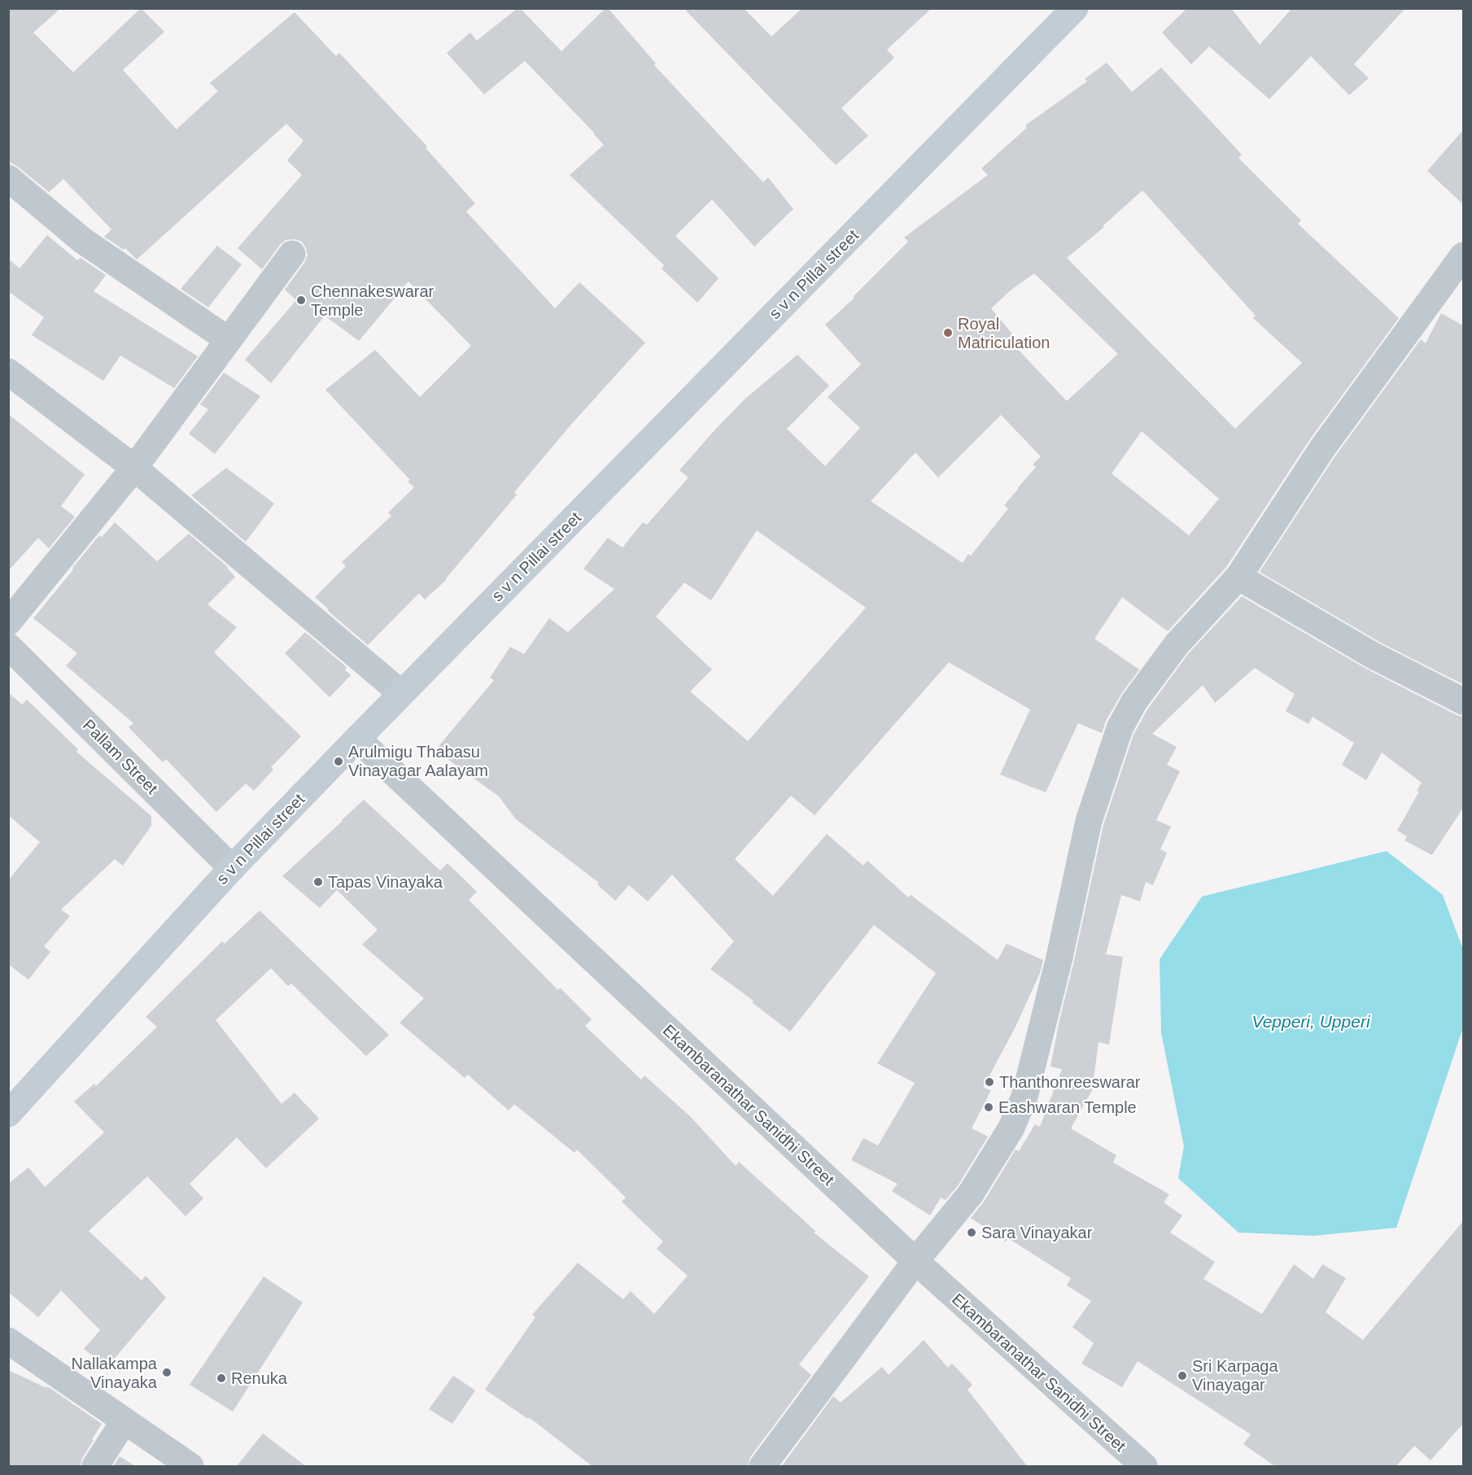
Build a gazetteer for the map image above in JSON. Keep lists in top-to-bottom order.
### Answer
{
  "streets": {
    "street": ["s v n Pillai street", "Pallam Street", "Ekambaranathar Sanidhi Street"]
  },
  "crossings": [
    ["s v n Pillai street", "Pallam Street"],
    ["s v n Pillai street", "Ekambaranathar Sanidhi Street"]
  ],
  "water": ["Vepperi, Upperi"],
  "places": [
    "Chennakeswarar Temple",
    "Royal Matriculation",
    "Arulmigu Thabasu Vinayagar Aalayam",
    "Tapas Vinayaka",
    "Thanthonreeswarar",
    "Eashwaran Temple",
    "Sara Vinayakar",
    "Nallakampa Vinayaka",
    "Sri Karpaga Vinayagar",
    "Renuka"
  ]
}
